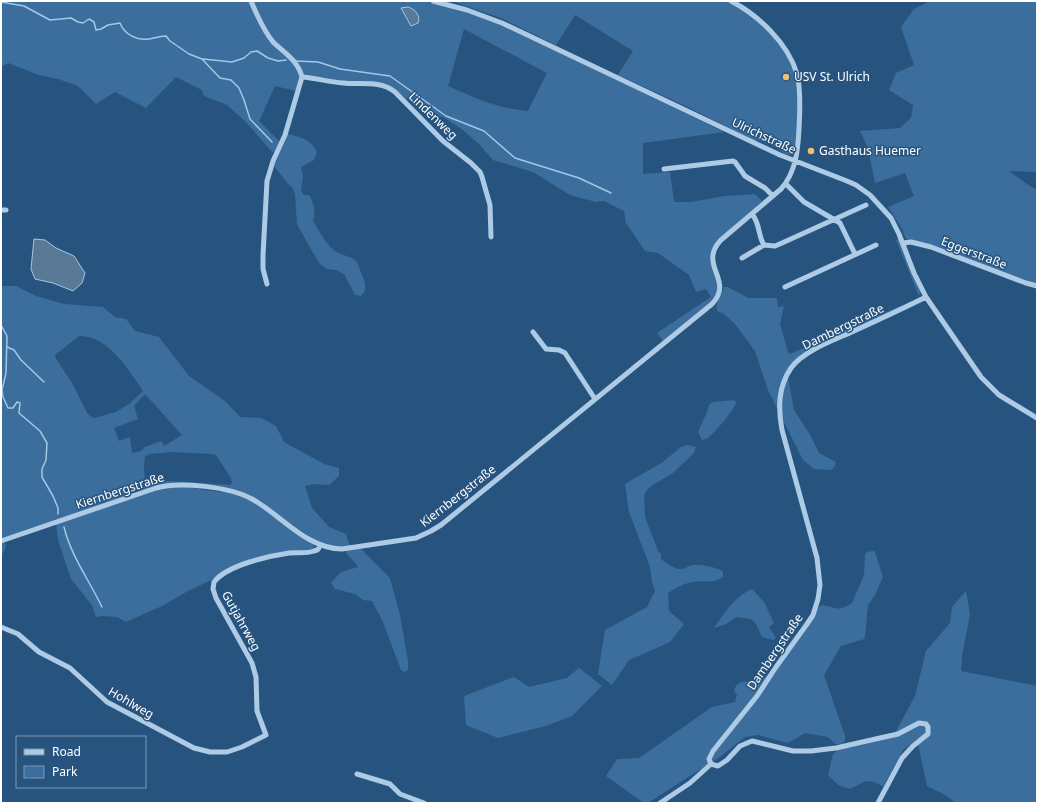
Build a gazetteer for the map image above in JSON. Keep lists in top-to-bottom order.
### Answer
{
  "streets": {
    "street": [
      "Lindenweg",
      "Ulrichstraße",
      "Eggerstraße",
      "Dambergstraße",
      "Kiernbergstraße",
      "Gutjahrweg",
      "Hohlweg"
    ]
  },
  "crossings": [
    ["Ulrichstraße", "Eggerstraße"],
    ["Ulrichstraße", "Dambergstraße"],
    ["Ulrichstraße", "Kiernbergstraße"],
    ["Kiernbergstraße", "Gutjahrweg"],
    ["Gutjahrweg", "Hohlweg"]
  ],
  "places": ["USV St. Ulrich", "Gasthaus Huemer"],
  "legend": ["Road", "Park"]
}
